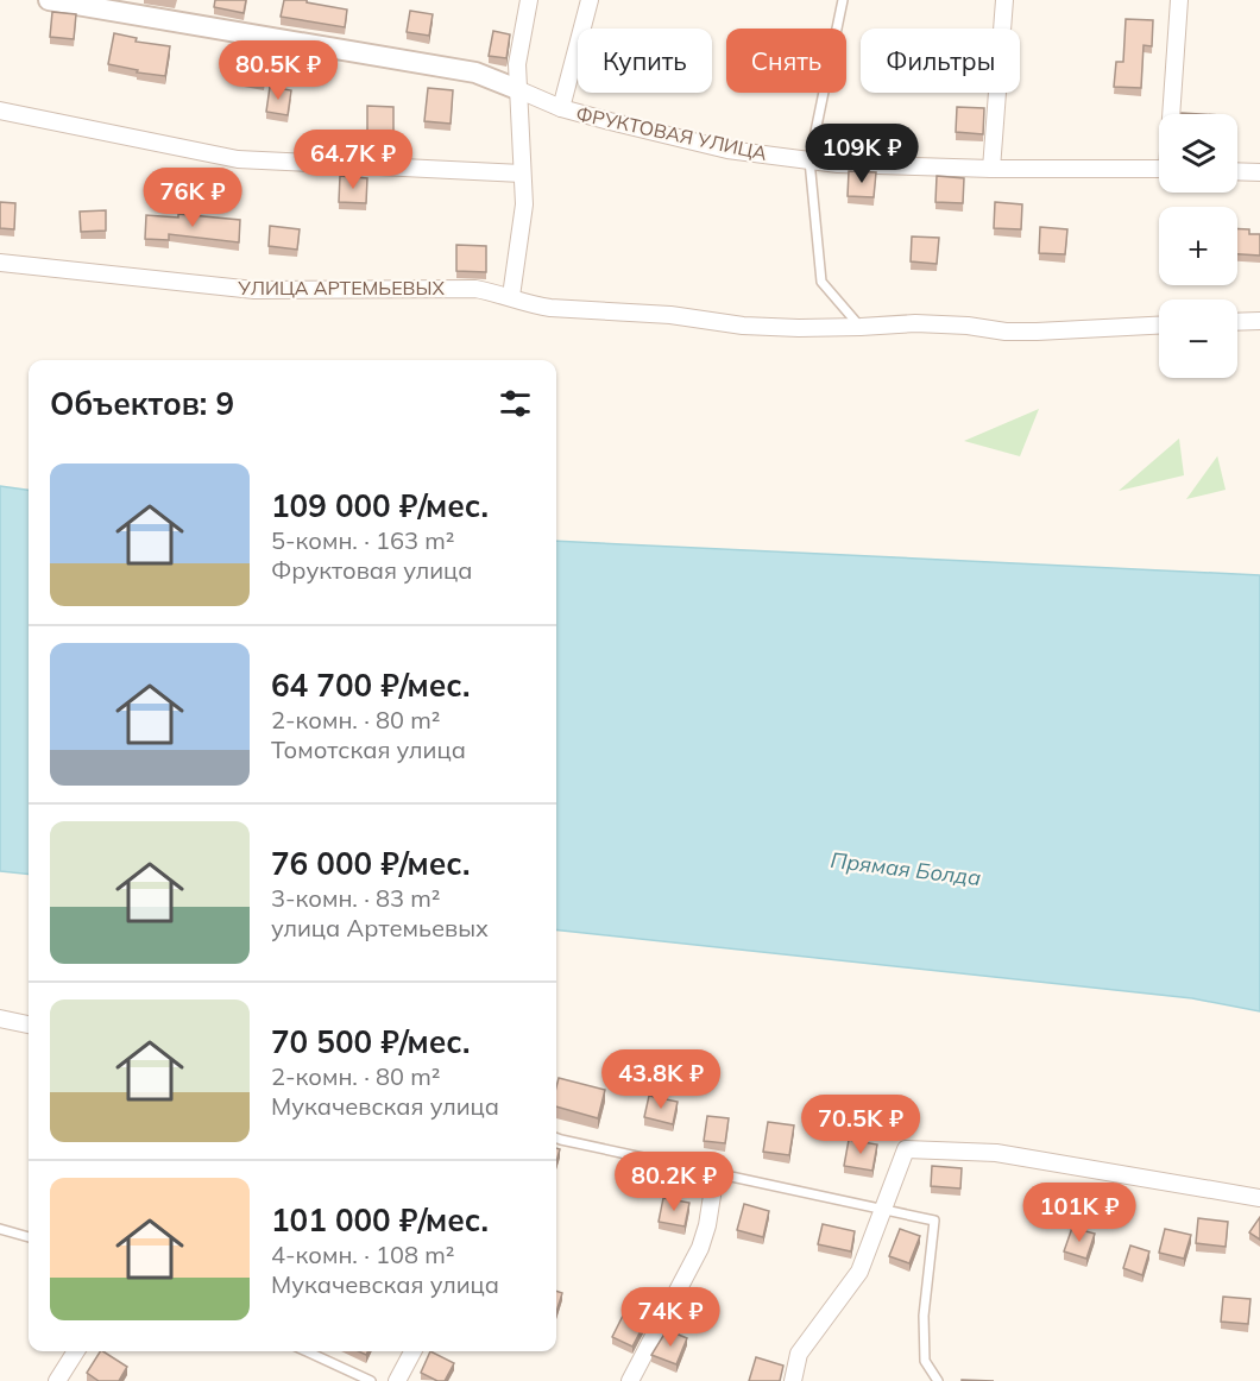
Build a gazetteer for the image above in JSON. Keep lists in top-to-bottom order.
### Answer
{
  "streets": {
    "street": ["ФРУКТОВАЯ УЛИЦА", "УЛИЦА АРТЕМЬЕВЫХ"]
  },
  "water": ["Прямая Болда"],
  "page": {
    "chip": ["Купить", "Снять", "Фильтры"],
    "price": [
      "80.5K ₽",
      "109K ₽",
      "64.7K ₽",
      "76K ₽",
      "43.8K ₽",
      "70.5K ₽",
      "80.2K ₽",
      "101K ₽",
      "74K ₽"
    ],
    "map_buttons": ["+", "−"],
    "heading": "Объектов: 9",
    "list": [
      {
        "name": "109 000 ₽/мес.",
        "note": "5-комн. · 163 m² · Фруктовая улица"
      },
      {
        "name": "64 700 ₽/мес.",
        "note": "2-комн. · 80 m² · Томотская улица"
      },
      {
        "name": "76 000 ₽/мес.",
        "note": "3-комн. · 83 m² · улица Артемьевых"
      },
      {
        "name": "70 500 ₽/мес.",
        "note": "2-комн. · 80 m² · Мукачевская улица"
      },
      {
        "name": "101 000 ₽/мес.",
        "note": "4-комн. · 108 m² · Мукачевская улица"
      }
    ]
  }
}
